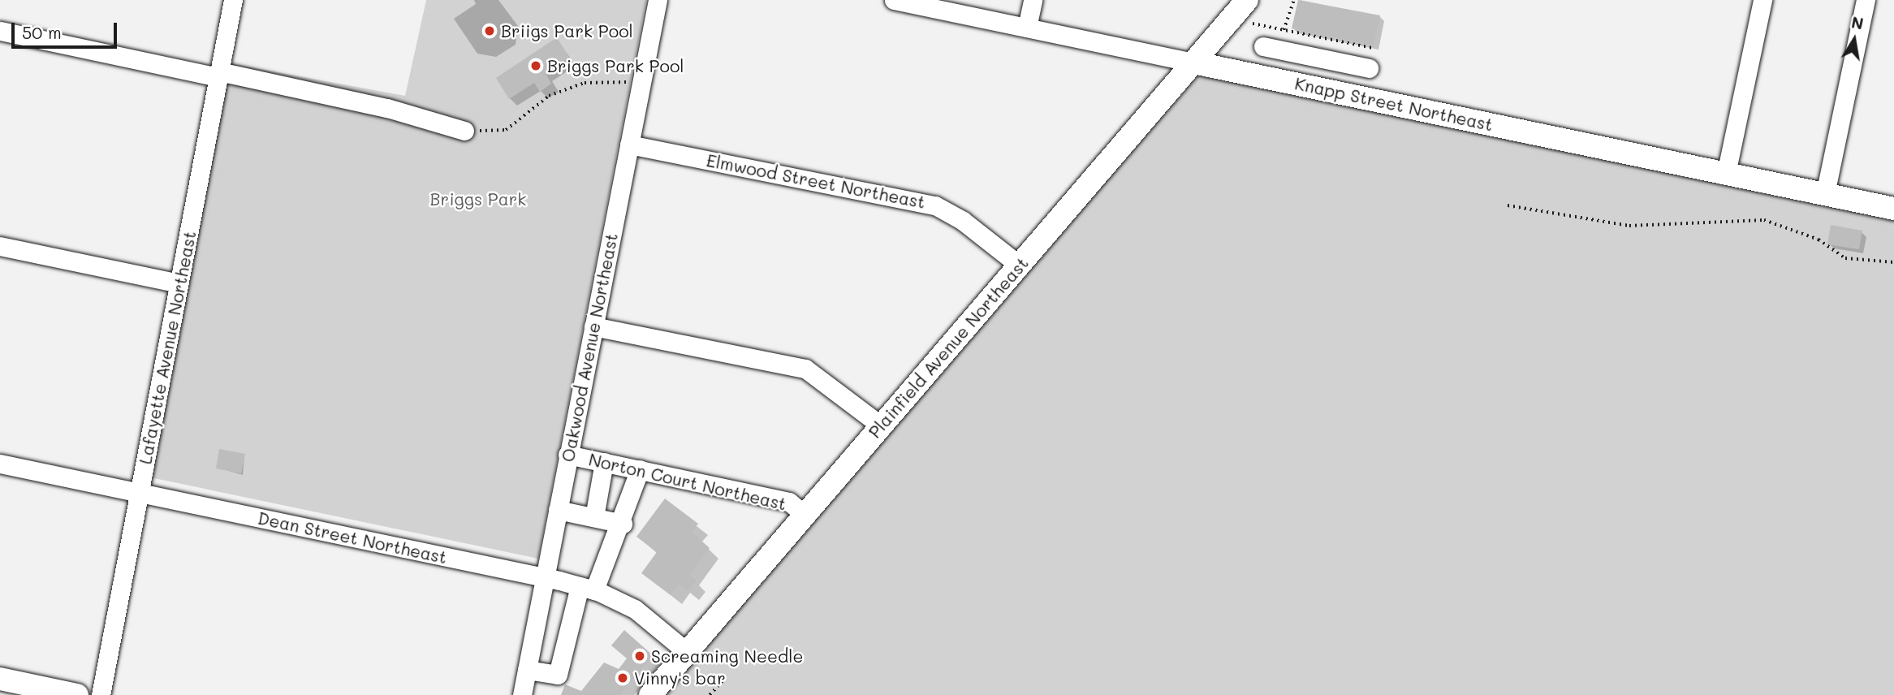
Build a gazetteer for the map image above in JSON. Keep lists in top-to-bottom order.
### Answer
{
  "streets": {
    "main road": ["Knapp Street Northeast", "Plainfield Avenue Northeast"],
    "street": [
      "Elmwood Street Northeast",
      "Lafayette Avenue Northeast",
      "Oakwood Avenue Northeast",
      "Norton Court Northeast",
      "Dean Street Northeast"
    ]
  },
  "crossings": [
    ["Knapp Street Northeast", "Plainfield Avenue Northeast"],
    ["Elmwood Street Northeast", "Oakwood Avenue Northeast"],
    ["Elmwood Street Northeast", "Plainfield Avenue Northeast"],
    ["Lafayette Avenue Northeast", "Dean Street Northeast"],
    ["Oakwood Avenue Northeast", "Norton Court Northeast"],
    ["Oakwood Avenue Northeast", "Dean Street Northeast"],
    ["Plainfield Avenue Northeast", "Norton Court Northeast"],
    ["Plainfield Avenue Northeast", "Dean Street Northeast"]
  ],
  "parks": ["Briggs Park"],
  "places": [
    "Briigs Park Pool",
    "Briggs Park Pool",
    "Screaming Needle",
    "Vinny's bar"
  ],
  "scale_bar": "50 m",
  "north": "top"
}
